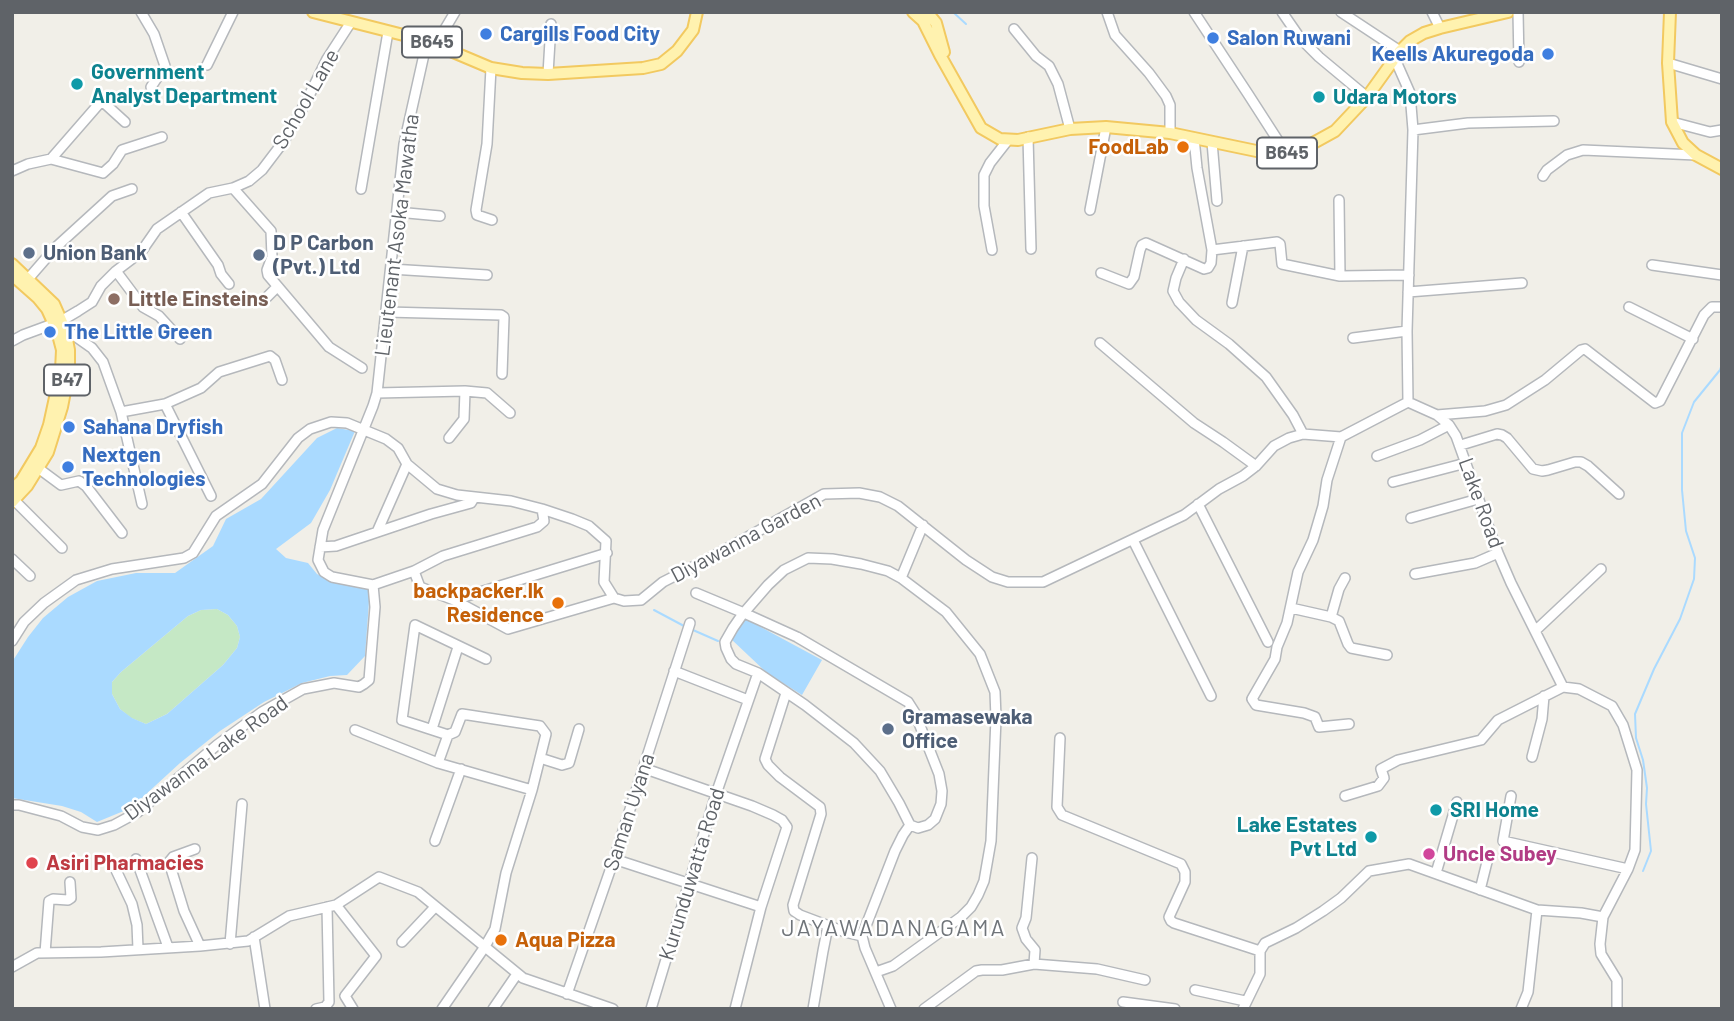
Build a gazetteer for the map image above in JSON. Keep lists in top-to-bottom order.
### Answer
{
  "streets": {
    "main road": ["B645", "B47"],
    "street": [
      "School Lane",
      "Lieutenant Asoka Mawatha",
      "Lake Road",
      "Diyawanna Garden",
      "Diyawanna Lake Road",
      "Saman Uyana",
      "Kurunduwatta Road"
    ]
  },
  "crossings": [
    ["B645", "School Lane"],
    ["B645", "Lieutenant Asoka Mawatha"],
    ["School Lane", "B47"]
  ],
  "districts": ["JAYAWADANAGAMA"],
  "places": [
    "Cargills Food City",
    "Salon Ruwani",
    "Keells Akuregoda",
    "Government Analyst Department",
    "Udara Motors",
    "FoodLab",
    "Union Bank",
    "D P Carbon (Pvt.) Ltd",
    "Little Einsteins",
    "The Little Green",
    "Sahana Dryfish",
    "Nextgen Technologies",
    "backpacker.lk Residence",
    "Gramasewaka Office",
    "SRI Home",
    "Lake Estates Pvt Ltd",
    "Uncle Subey",
    "Asiri Pharmacies",
    "Aqua Pizza"
  ]
}
